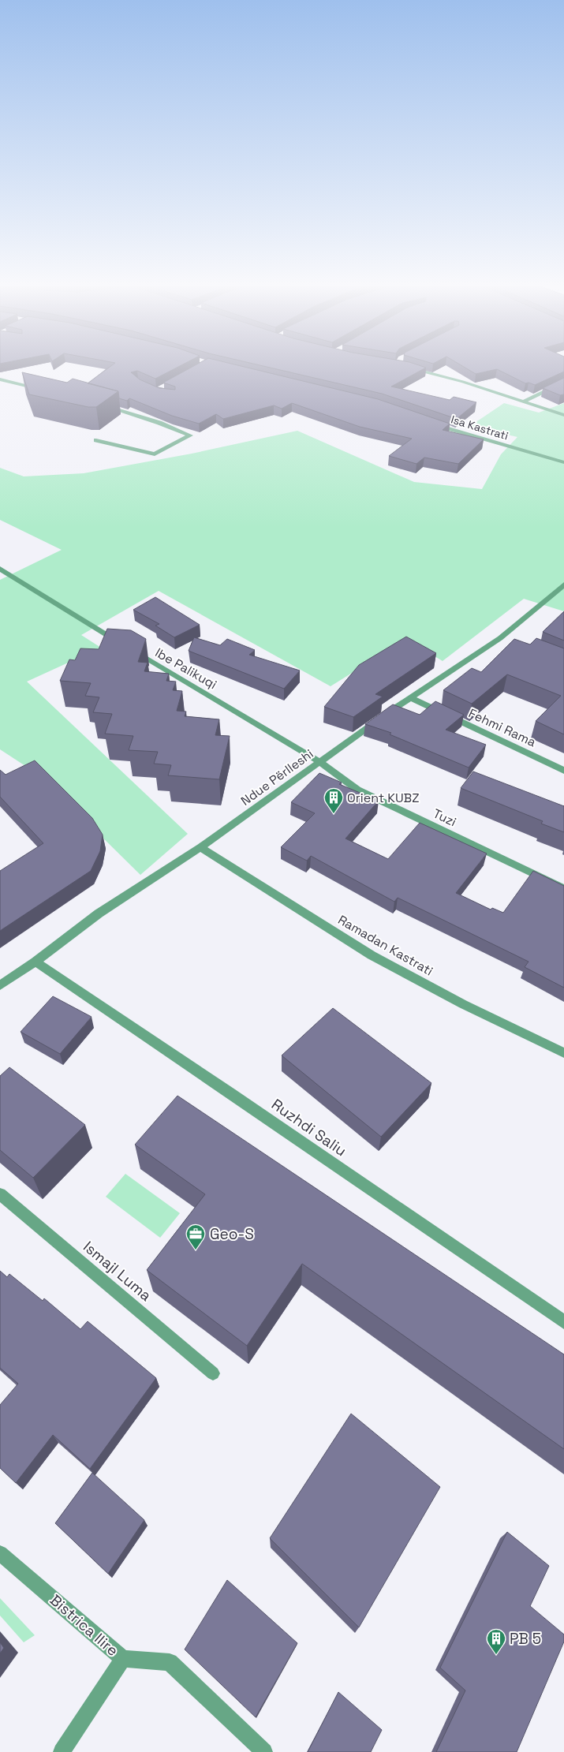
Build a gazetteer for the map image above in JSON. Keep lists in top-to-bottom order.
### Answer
{
  "streets": {
    "street": [
      "Isa Kastrati",
      "Ibe Palikuqi",
      "Fehmi Rama",
      "Ndue Përlleshi",
      "Tuzi",
      "Ramadan Kastrati",
      "Ruzhdi Saliu",
      "Ismajl Luma",
      "Bistrica Ilire"
    ]
  },
  "crossings": [
    ["Ibe Palikuqi", "Ndue Përlleshi"],
    ["Ibe Palikuqi", "Tuzi"],
    ["Fehmi Rama", "Ndue Përlleshi"],
    ["Ndue Përlleshi", "Tuzi"],
    ["Ndue Përlleshi", "Ramadan Kastrati"],
    ["Ndue Përlleshi", "Ruzhdi Saliu"]
  ],
  "places": {
    "building": ["Orient KUBZ", "PB 5"],
    "office": ["Geo-S"]
  }
}
